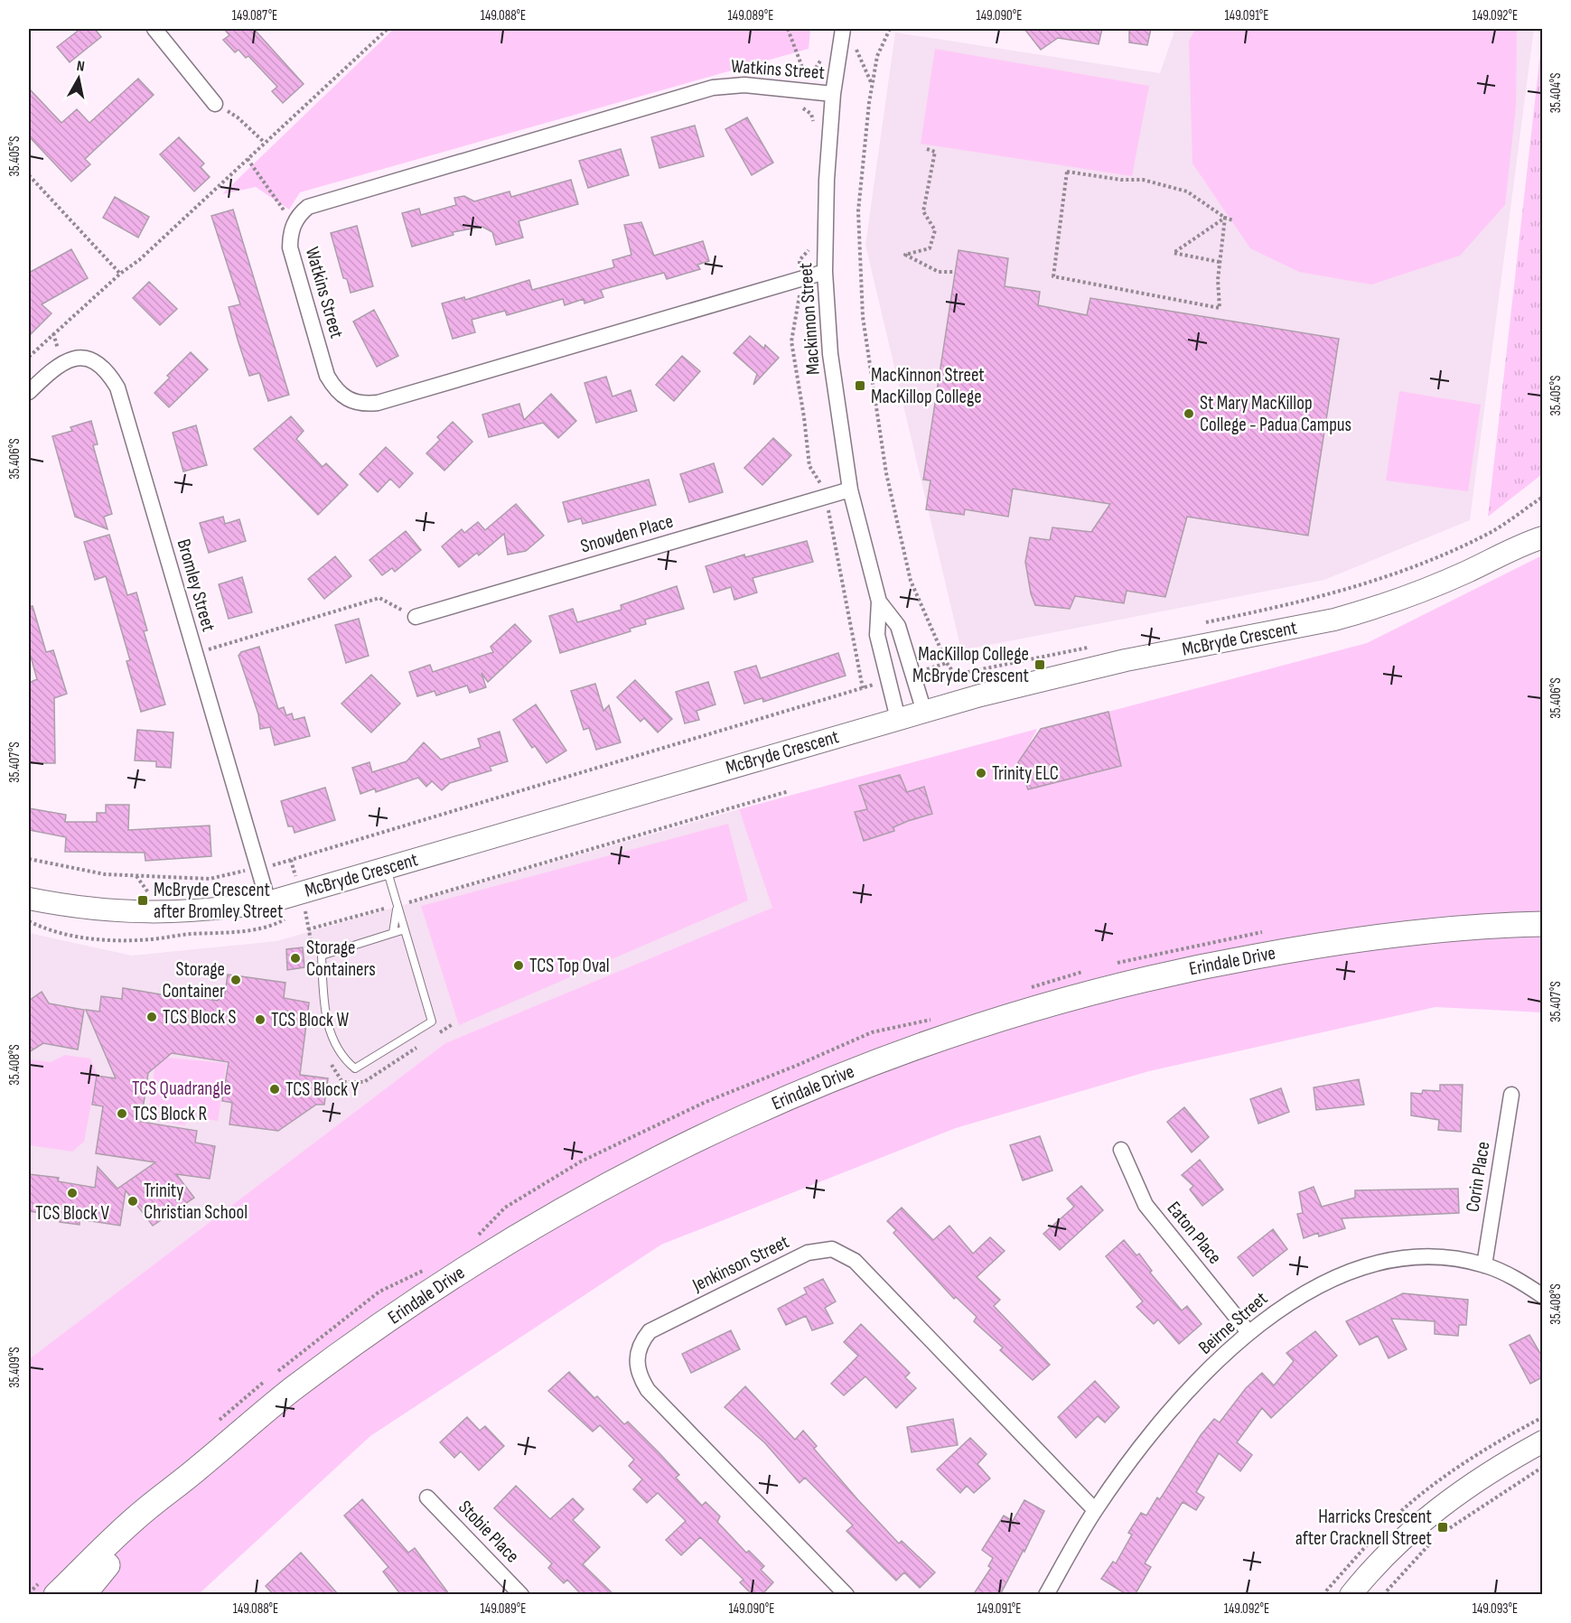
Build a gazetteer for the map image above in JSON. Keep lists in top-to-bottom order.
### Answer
{
  "streets": {
    "main road": ["Erindale Drive"],
    "street": [
      "Watkins Street",
      "Mackinnon Street",
      "Snowden Place",
      "Bromley Street",
      "McBryde Crescent",
      "Corin Place",
      "Eaton Place",
      "Jenkinson Street",
      "Beirne Street",
      "Stobie Place"
    ]
  },
  "crossings": [
    ["Watkins Street", "Mackinnon Street"],
    ["Mackinnon Street", "Snowden Place"],
    ["Mackinnon Street", "McBryde Crescent"],
    ["Bromley Street", "McBryde Crescent"],
    ["Corin Place", "Beirne Street"],
    ["Eaton Place", "Beirne Street"],
    ["Jenkinson Street", "Beirne Street"]
  ],
  "parks": ["TCS Quadrangle"],
  "places": {
    "transit": [
      "MacKinnon Street MacKillop College",
      "MacKillop College McBryde Crescent",
      "McBryde Crescent after Bromley Street",
      "Harricks Crescent after Cracknell Street"
    ],
    "other": [
      "St Mary MacKillop College - Padua Campus",
      "Trinity ELC",
      "Storage Containers",
      "TCS Top Oval",
      "Storage Container",
      "TCS Block S",
      "TCS Block W",
      "TCS Block Y",
      "TCS Block R",
      "TCS Block V",
      "Trinity Christian School"
    ]
  },
  "north": "top",
  "coordinates": [
    "149.087°E",
    "149.088°E",
    "149.089°E",
    "149.090°E",
    "149.091°E",
    "149.092°E",
    "35.404°S",
    "35.405°S",
    "35.406°S",
    "35.407°S",
    "35.408°S",
    "35.409°S",
    "149.093°E"
  ]
}
